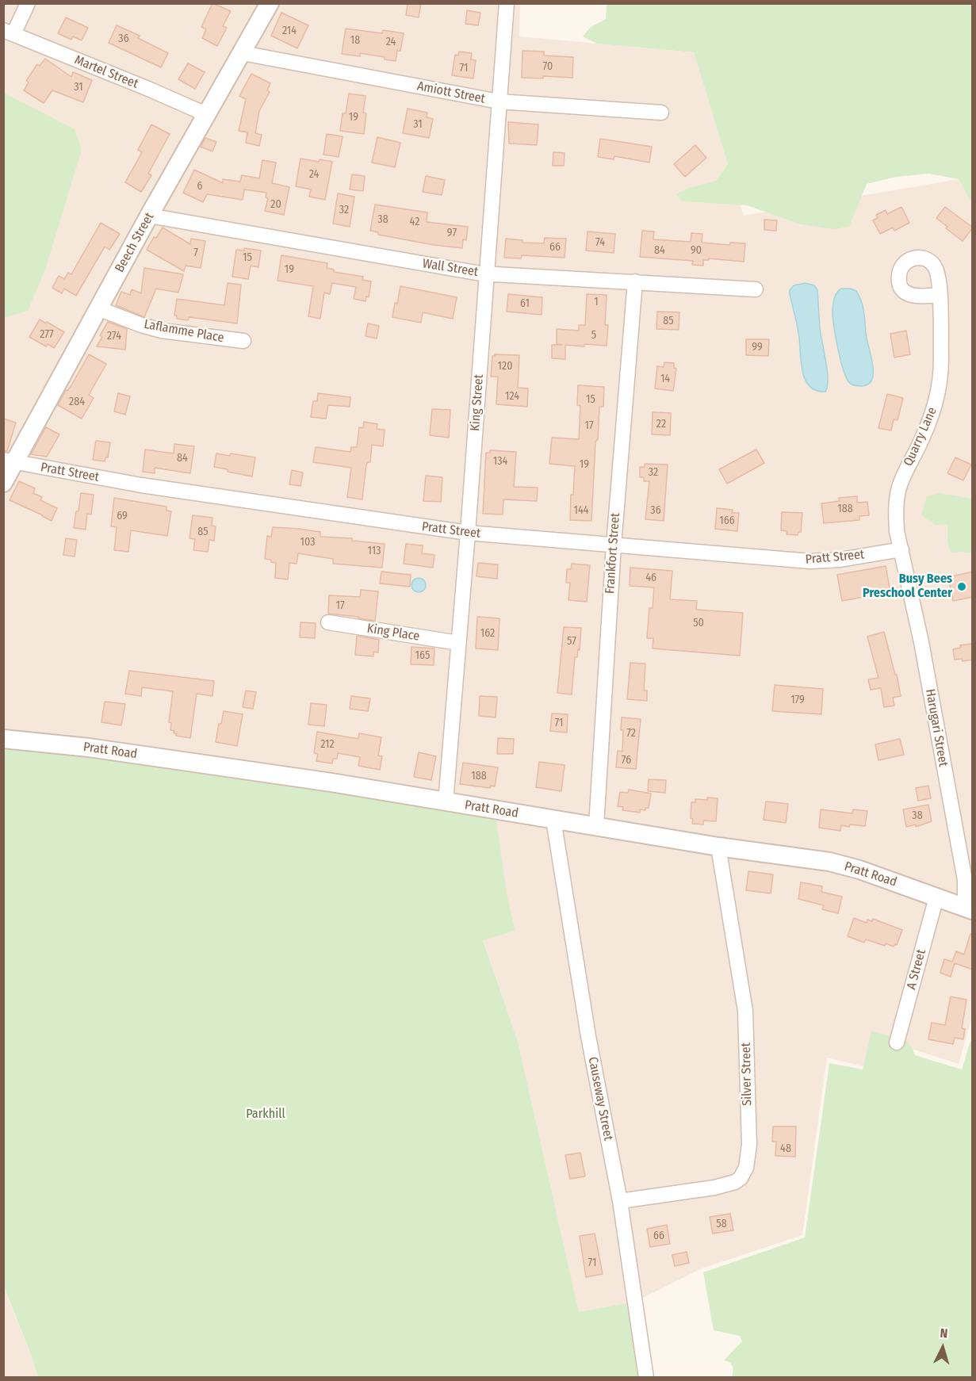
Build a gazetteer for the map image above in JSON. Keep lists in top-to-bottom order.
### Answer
{
  "streets": {
    "street": [
      "Martel Street",
      "Amiott Street",
      "Beech Street",
      "Wall Street",
      "Laflamme Place",
      "King Street",
      "Quarry Lane",
      "Pratt Street",
      "Frankfort Street",
      "King Place",
      "Harugari Street",
      "Pratt Road",
      "A Street",
      "Silver Street",
      "Causeway Street"
    ]
  },
  "crossings": [
    ["Martel Street", "Beech Street"],
    ["Amiott Street", "Beech Street"],
    ["Amiott Street", "King Street"],
    ["Beech Street", "Wall Street"],
    ["Beech Street", "Laflamme Place"],
    ["Beech Street", "Pratt Street"],
    ["Wall Street", "King Street"],
    ["Wall Street", "Frankfort Street"],
    ["King Street", "Pratt Street"],
    ["King Street", "King Place"],
    ["King Street", "Pratt Road"],
    ["Quarry Lane", "Pratt Street"],
    ["Quarry Lane", "Harugari Street"],
    ["Pratt Street", "Frankfort Street"],
    ["Pratt Street", "Harugari Street"],
    ["Frankfort Street", "Pratt Road"],
    ["Harugari Street", "Pratt Road"],
    ["Pratt Road", "A Street"],
    ["Pratt Road", "Silver Street"],
    ["Pratt Road", "Causeway Street"],
    ["Silver Street", "Causeway Street"]
  ],
  "parks": ["Parkhill"],
  "places": ["Busy Bees Preschool Center"],
  "house_numbers": [
    "214",
    "36",
    "18",
    "24",
    "70",
    "71",
    "31",
    "19",
    "31",
    "24",
    "6",
    "20",
    "32",
    "38",
    "42",
    "97",
    "74",
    "66",
    "84",
    "90",
    "7",
    "15",
    "19",
    "1",
    "61",
    "85",
    "277",
    "5",
    "274",
    "99",
    "120",
    "14",
    "124",
    "15",
    "284",
    "22",
    "17",
    "84",
    "134",
    "19",
    "32",
    "188",
    "144",
    "36",
    "69",
    "166",
    "85",
    "103",
    "113",
    "46",
    "17",
    "50",
    "162",
    "57",
    "165",
    "179",
    "71",
    "72",
    "212",
    "76",
    "188",
    "38",
    "48",
    "58",
    "66",
    "71"
  ],
  "north": "top"
}
